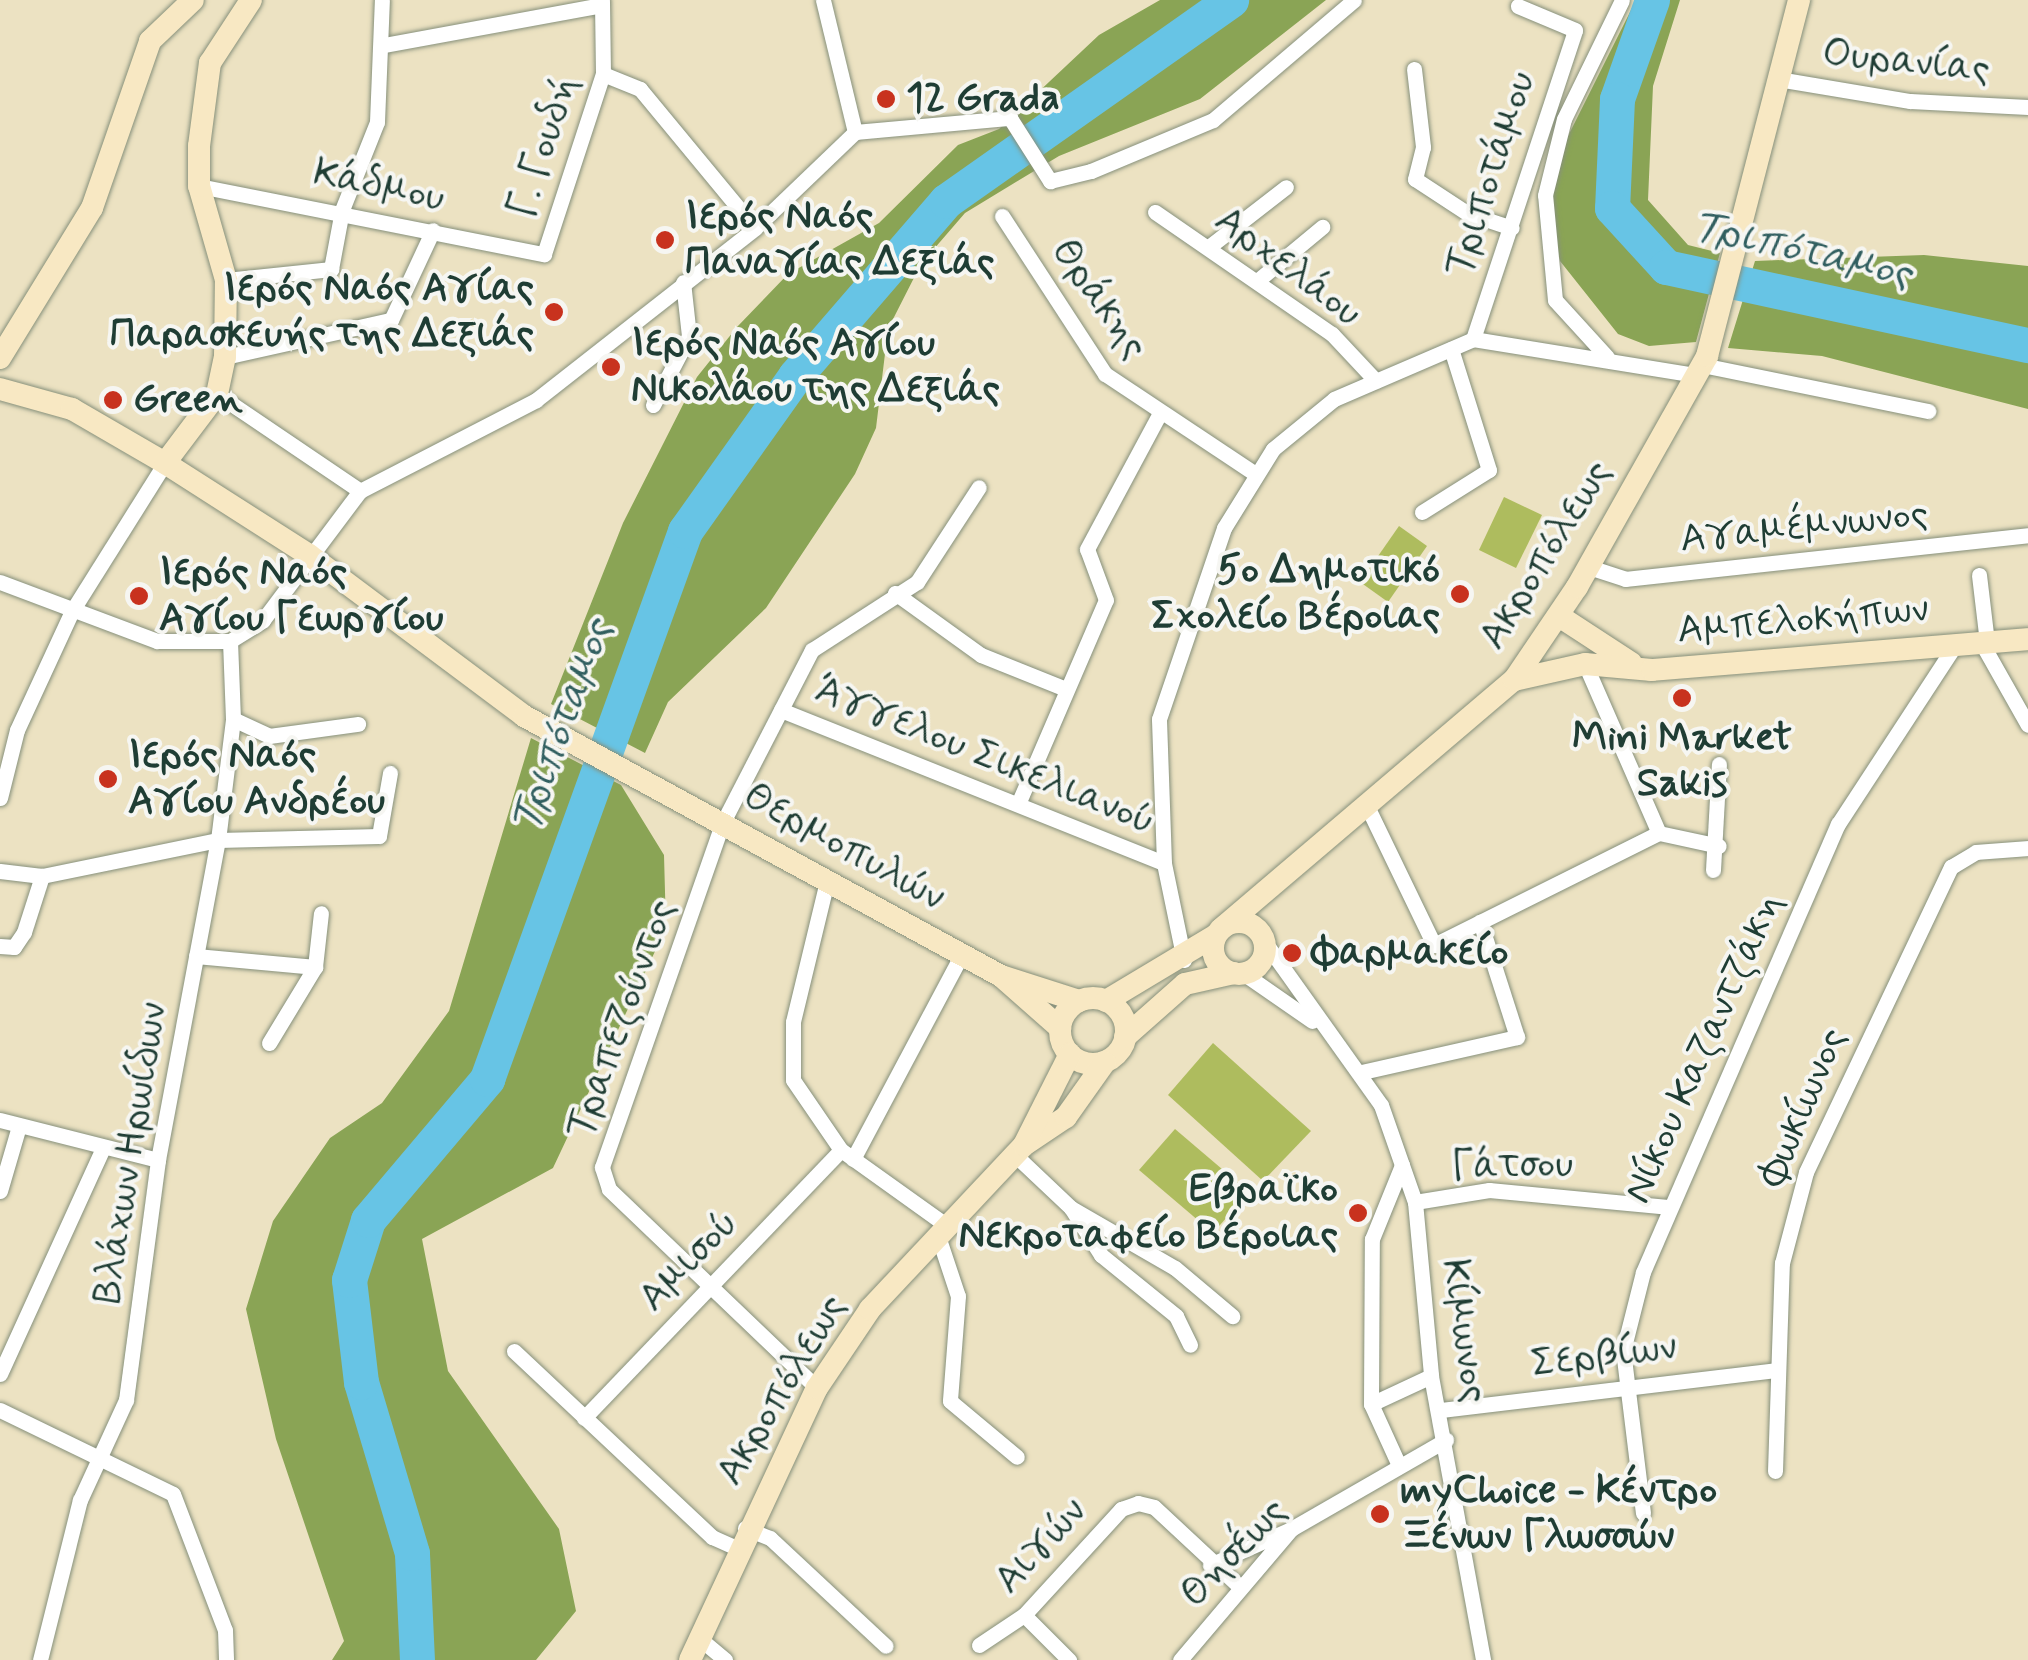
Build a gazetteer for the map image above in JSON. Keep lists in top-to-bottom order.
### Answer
{
  "streets": {
    "street": [
      "Ουρανίας",
      "Γ. Γουδή",
      "Τριποτάμου",
      "Κάδμου",
      "Αρχελάου",
      "Θράκης",
      "Αγαμέμνωνος",
      "Ακροπόλεως",
      "Αμπελοκήπων",
      "Άγγελου Σικελιανού",
      "Θερμοπυλών",
      "Τραπεζούντος",
      "Νίκου Καζαντζάκη",
      "Φωκίωνος",
      "Βλάχων Ηρωίδων",
      "Γάτσου",
      "Αμισού",
      "Κίμωνος",
      "Σερβίων",
      "Αιγών",
      "Θησέως"
    ]
  },
  "crossings": [
    ["Ουρανίας", "Ακροπόλεως"],
    ["Γ. Γουδή", "Κάδμου"],
    ["Αγαμέμνωνος", "Ακροπόλεως"],
    ["Ακροπόλεως", "Θερμοπυλών"],
    ["Ακροπόλεως", "Τραπεζούντος"],
    ["Ακροπόλεως", "Κίμωνος"],
    ["Αμπελοκήπων", "Νίκου Καζαντζάκη"],
    ["Θερμοπυλών", "Τραπεζούντος"],
    ["Θερμοπυλών", "Αμισού"],
    ["Τραπεζούντος", "Αμισού"],
    ["Νίκου Καζαντζάκη", "Γάτσου"],
    ["Νίκου Καζαντζάκη", "Σερβίων"],
    ["Φωκίωνος", "Σερβίων"],
    ["Γάτσου", "Κίμωνος"],
    ["Κίμωνος", "Σερβίων"],
    ["Κίμωνος", "Θησέως"]
  ],
  "water": ["Τριπόταμος"],
  "places": [
    "12 Grada",
    "Ιερός Ναός Παναγίας Δεξιάς",
    "Ιερός Ναός Αγίας Παρασκευής της Δεξιάς",
    "Ιερός Ναός Αγίου Νικολάου της Δεξιάς",
    "Green",
    "5ο Δημοτικό Σχολείο Βέροιας",
    "Ιερός Ναός Αγίου Γεωργίου",
    "Mini Market Sakis",
    "Ιερός Ναός Αγίου Ανδρέου",
    "Φαρμακείο",
    "Εβραϊκο Νεκροταφείο Βέροιας",
    "myChoice - Κέντρο Ξένων Γλωσσών"
  ]
}
